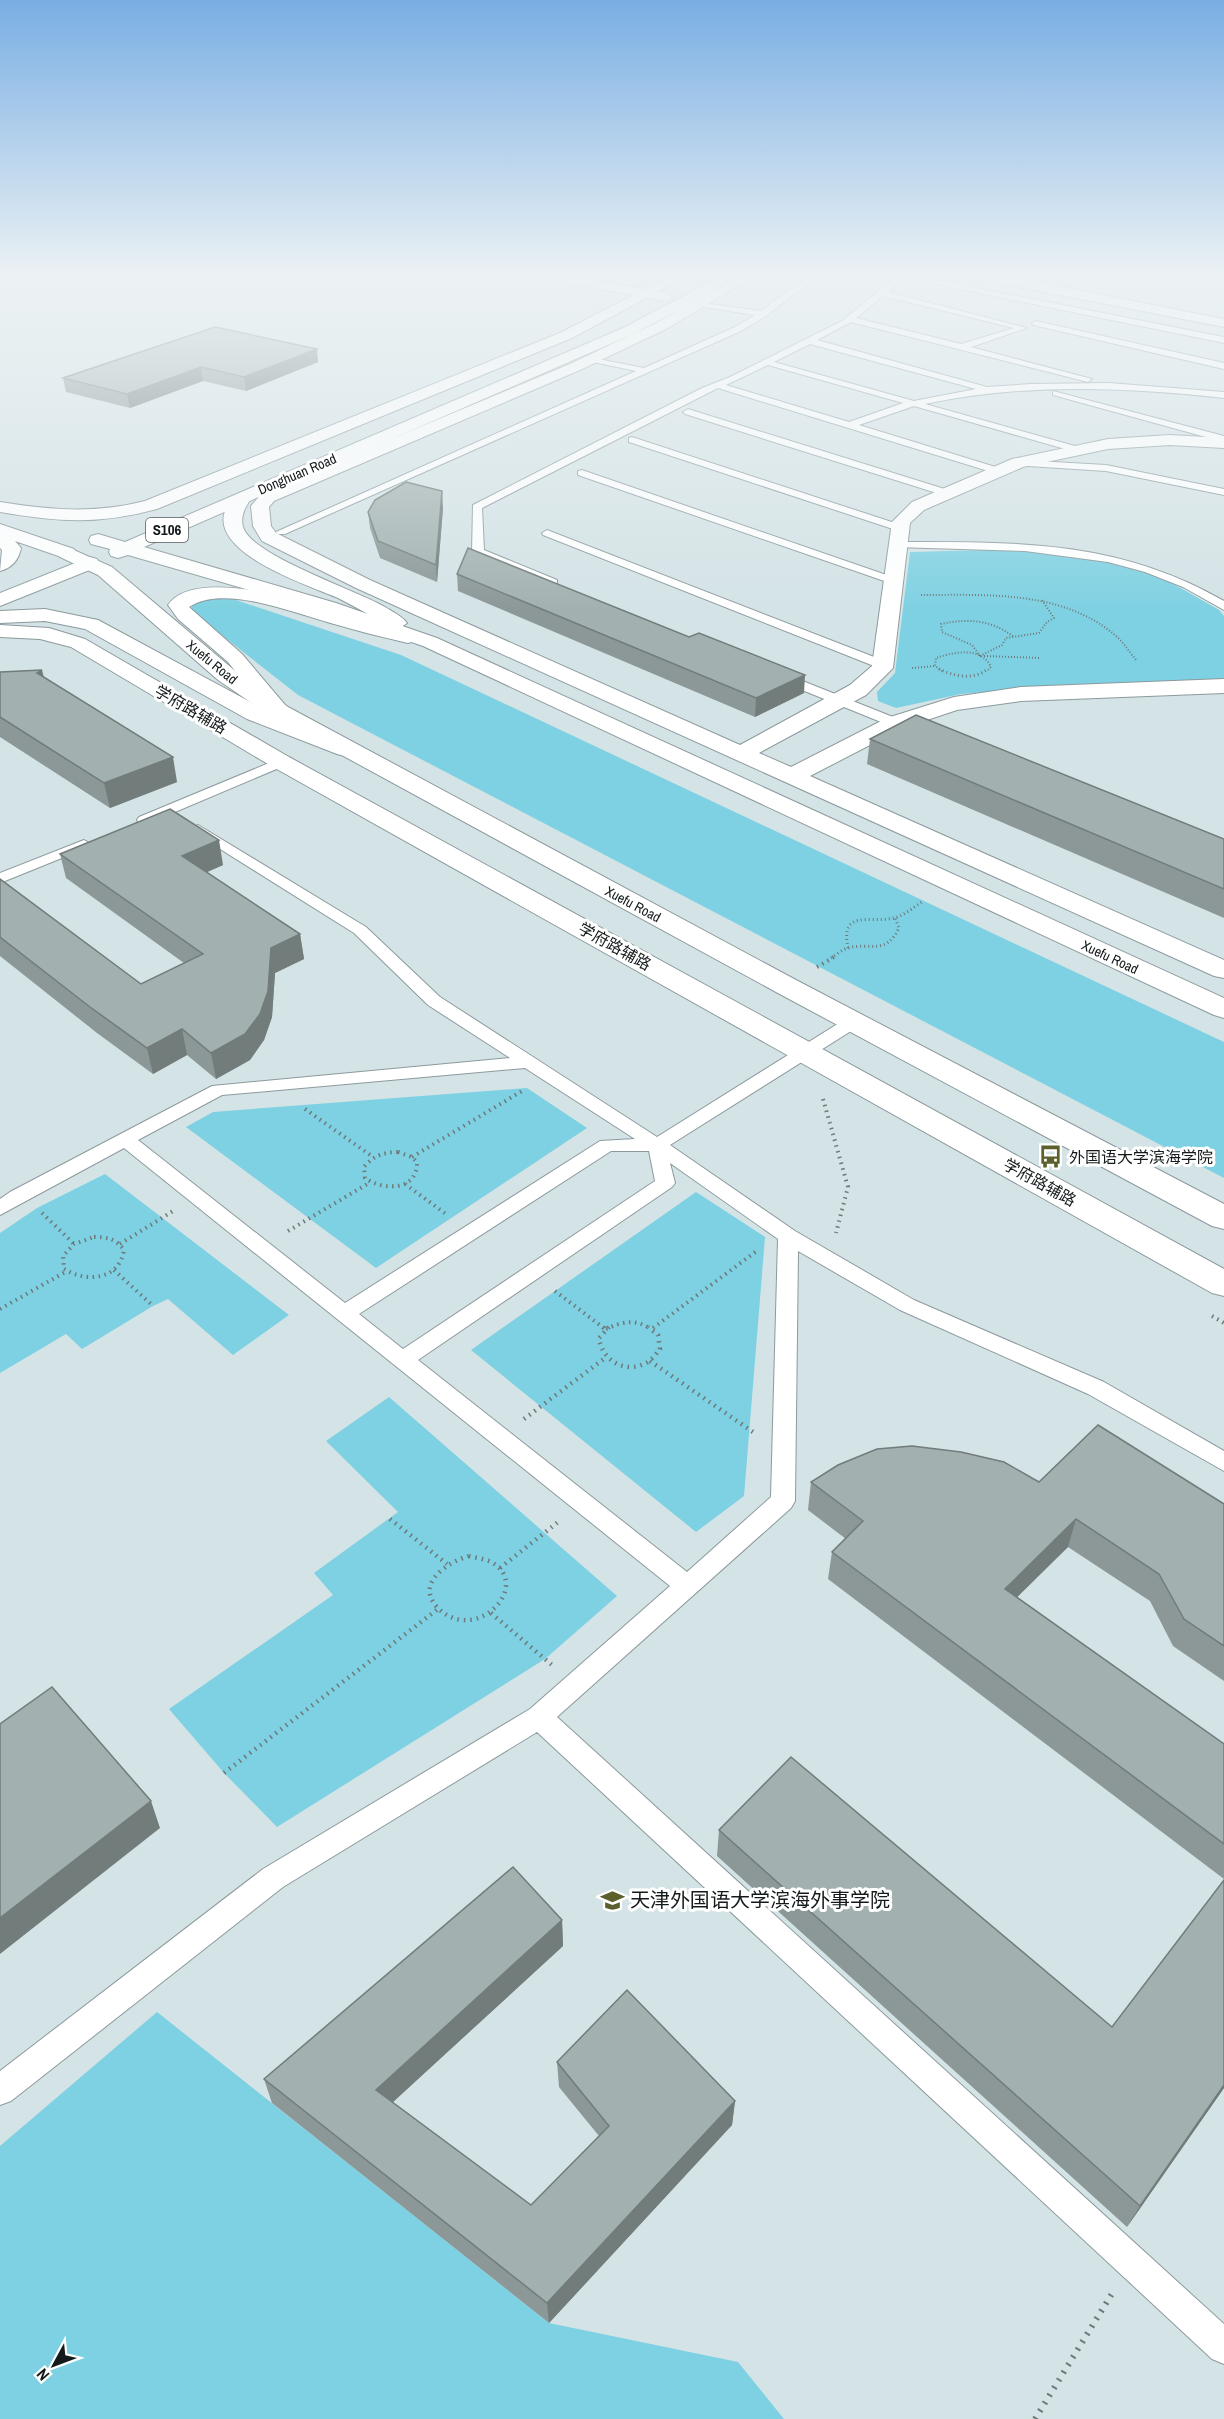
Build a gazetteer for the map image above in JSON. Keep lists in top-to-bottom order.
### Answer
{
  "streets": {
    "main road": [
      "Donghuan Road",
      "S106",
      "Xuefu Road",
      "学府路辅路"
    ]
  },
  "crossings": [
    ["Donghuan Road", "S106"],
    ["Donghuan Road", "Xuefu Road"],
    ["S106", "Xuefu Road"]
  ],
  "places": {
    "bus stop": ["外国语大学滨海学院"],
    "school or university": ["天津外国语大学滨海外事学院"]
  },
  "north": "bottom left"
}
